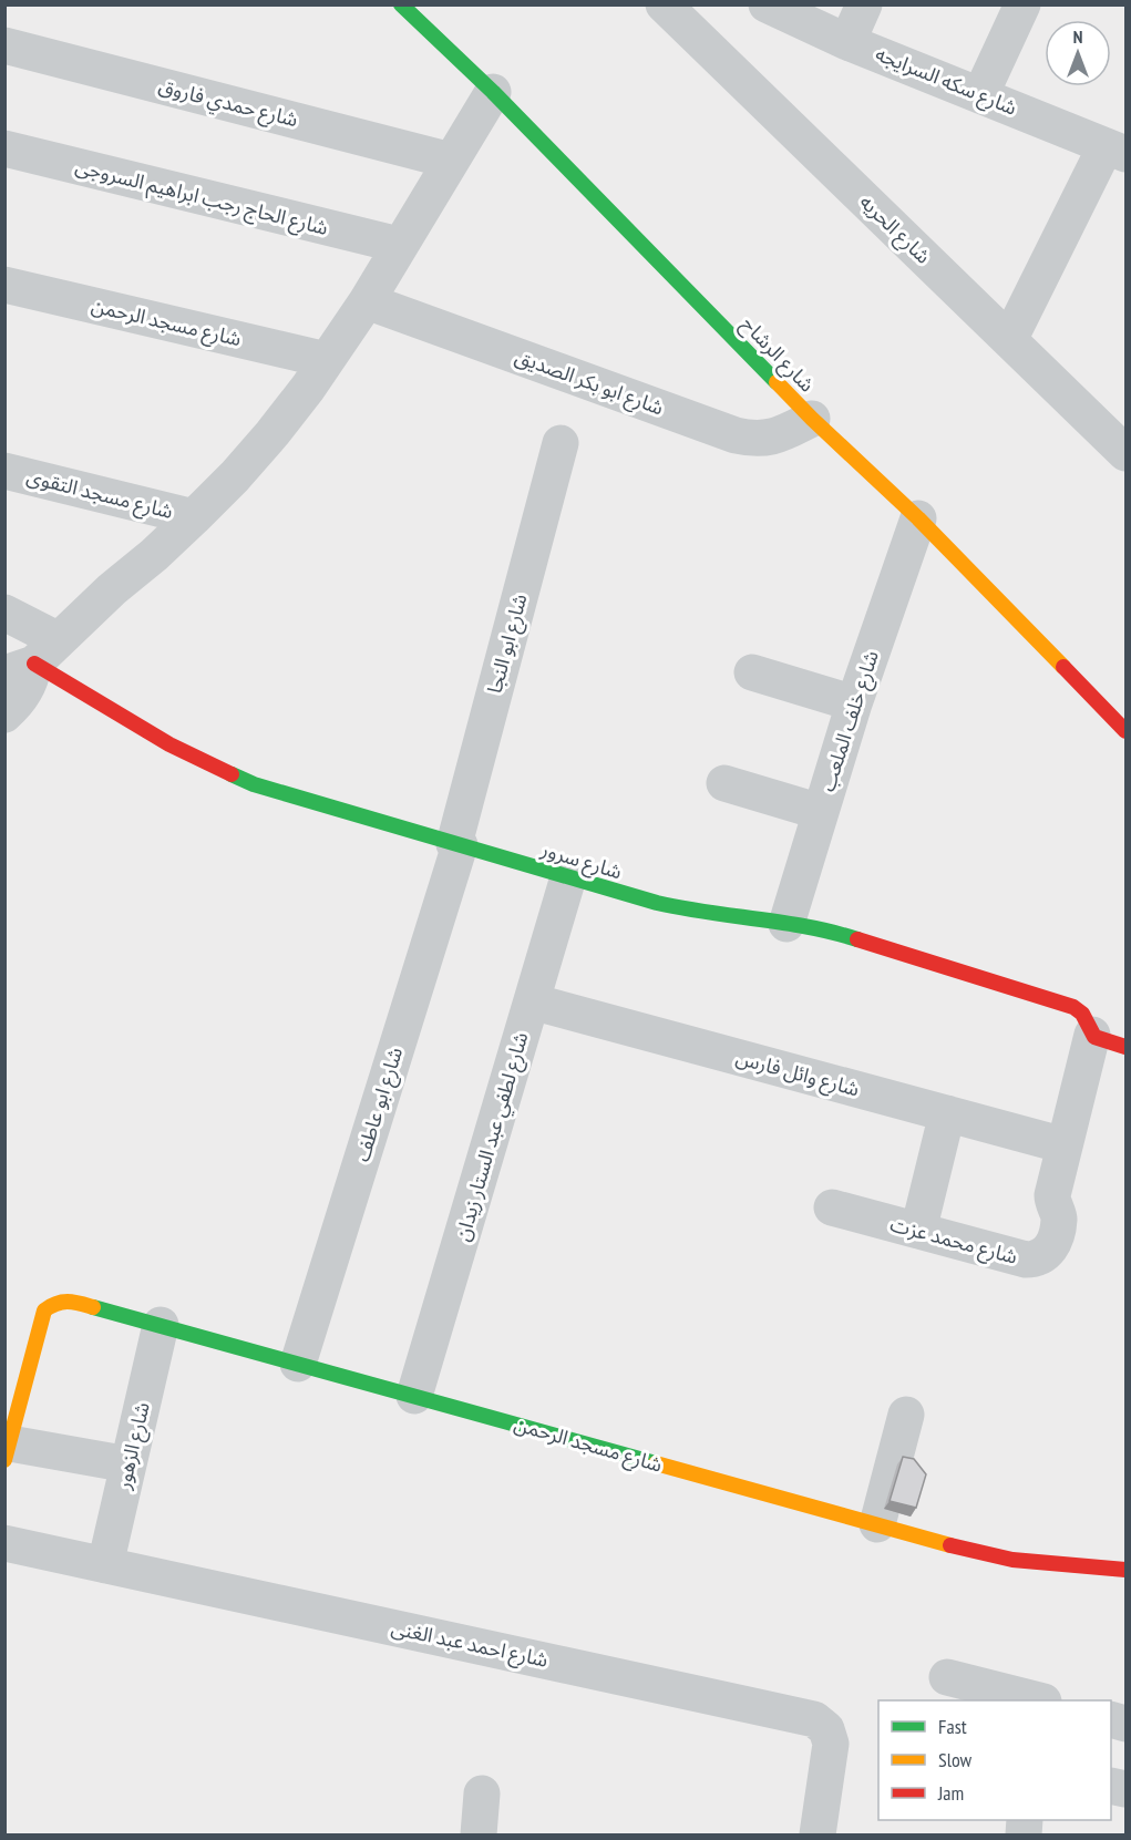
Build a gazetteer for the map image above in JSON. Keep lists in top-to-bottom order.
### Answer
{
  "streets": {
    "street": [
      "شارع سكه السرايجه",
      "شارع حمدي فاروق",
      "شارع الحاج رجب ابراهيم السروجى",
      "شارع الحريه",
      "شارع مسجد الرحمن",
      "شارع الرشاح",
      "شارع ابو بكر الصديق",
      "شارع مسجد التقوى",
      "شارع ابو النجا",
      "شارع خلف الملعب",
      "شارع سرور",
      "شارع وائل فارس",
      "شارع ابو عاطف",
      "شارع لطفي عبد الستار زيدان",
      "شارع محمد عزت",
      "شارع الزهور",
      "شارع احمد عبد الغنى"
    ]
  },
  "crossings": [
    ["شارع مسجد الرحمن", "شارع ابو عاطف"],
    ["شارع مسجد الرحمن", "شارع لطفي عبد الستار زيدان"],
    ["شارع مسجد الرحمن", "شارع الزهور"],
    ["شارع الرشاح", "شارع ابو بكر الصديق"],
    ["شارع الرشاح", "شارع خلف الملعب"],
    ["شارع ابو النجا", "شارع سرور"],
    ["شارع ابو النجا", "شارع ابو عاطف"],
    ["شارع خلف الملعب", "شارع سرور"],
    ["شارع سرور", "شارع ابو عاطف"],
    ["شارع سرور", "شارع لطفي عبد الستار زيدان"],
    ["شارع سرور", "شارع محمد عزت"],
    ["شارع وائل فارس", "شارع لطفي عبد الستار زيدان"],
    ["شارع وائل فارس", "شارع محمد عزت"],
    ["شارع الزهور", "شارع احمد عبد الغنى"]
  ],
  "legend": ["Fast", "Slow", "Jam"],
  "north": "top"
}
